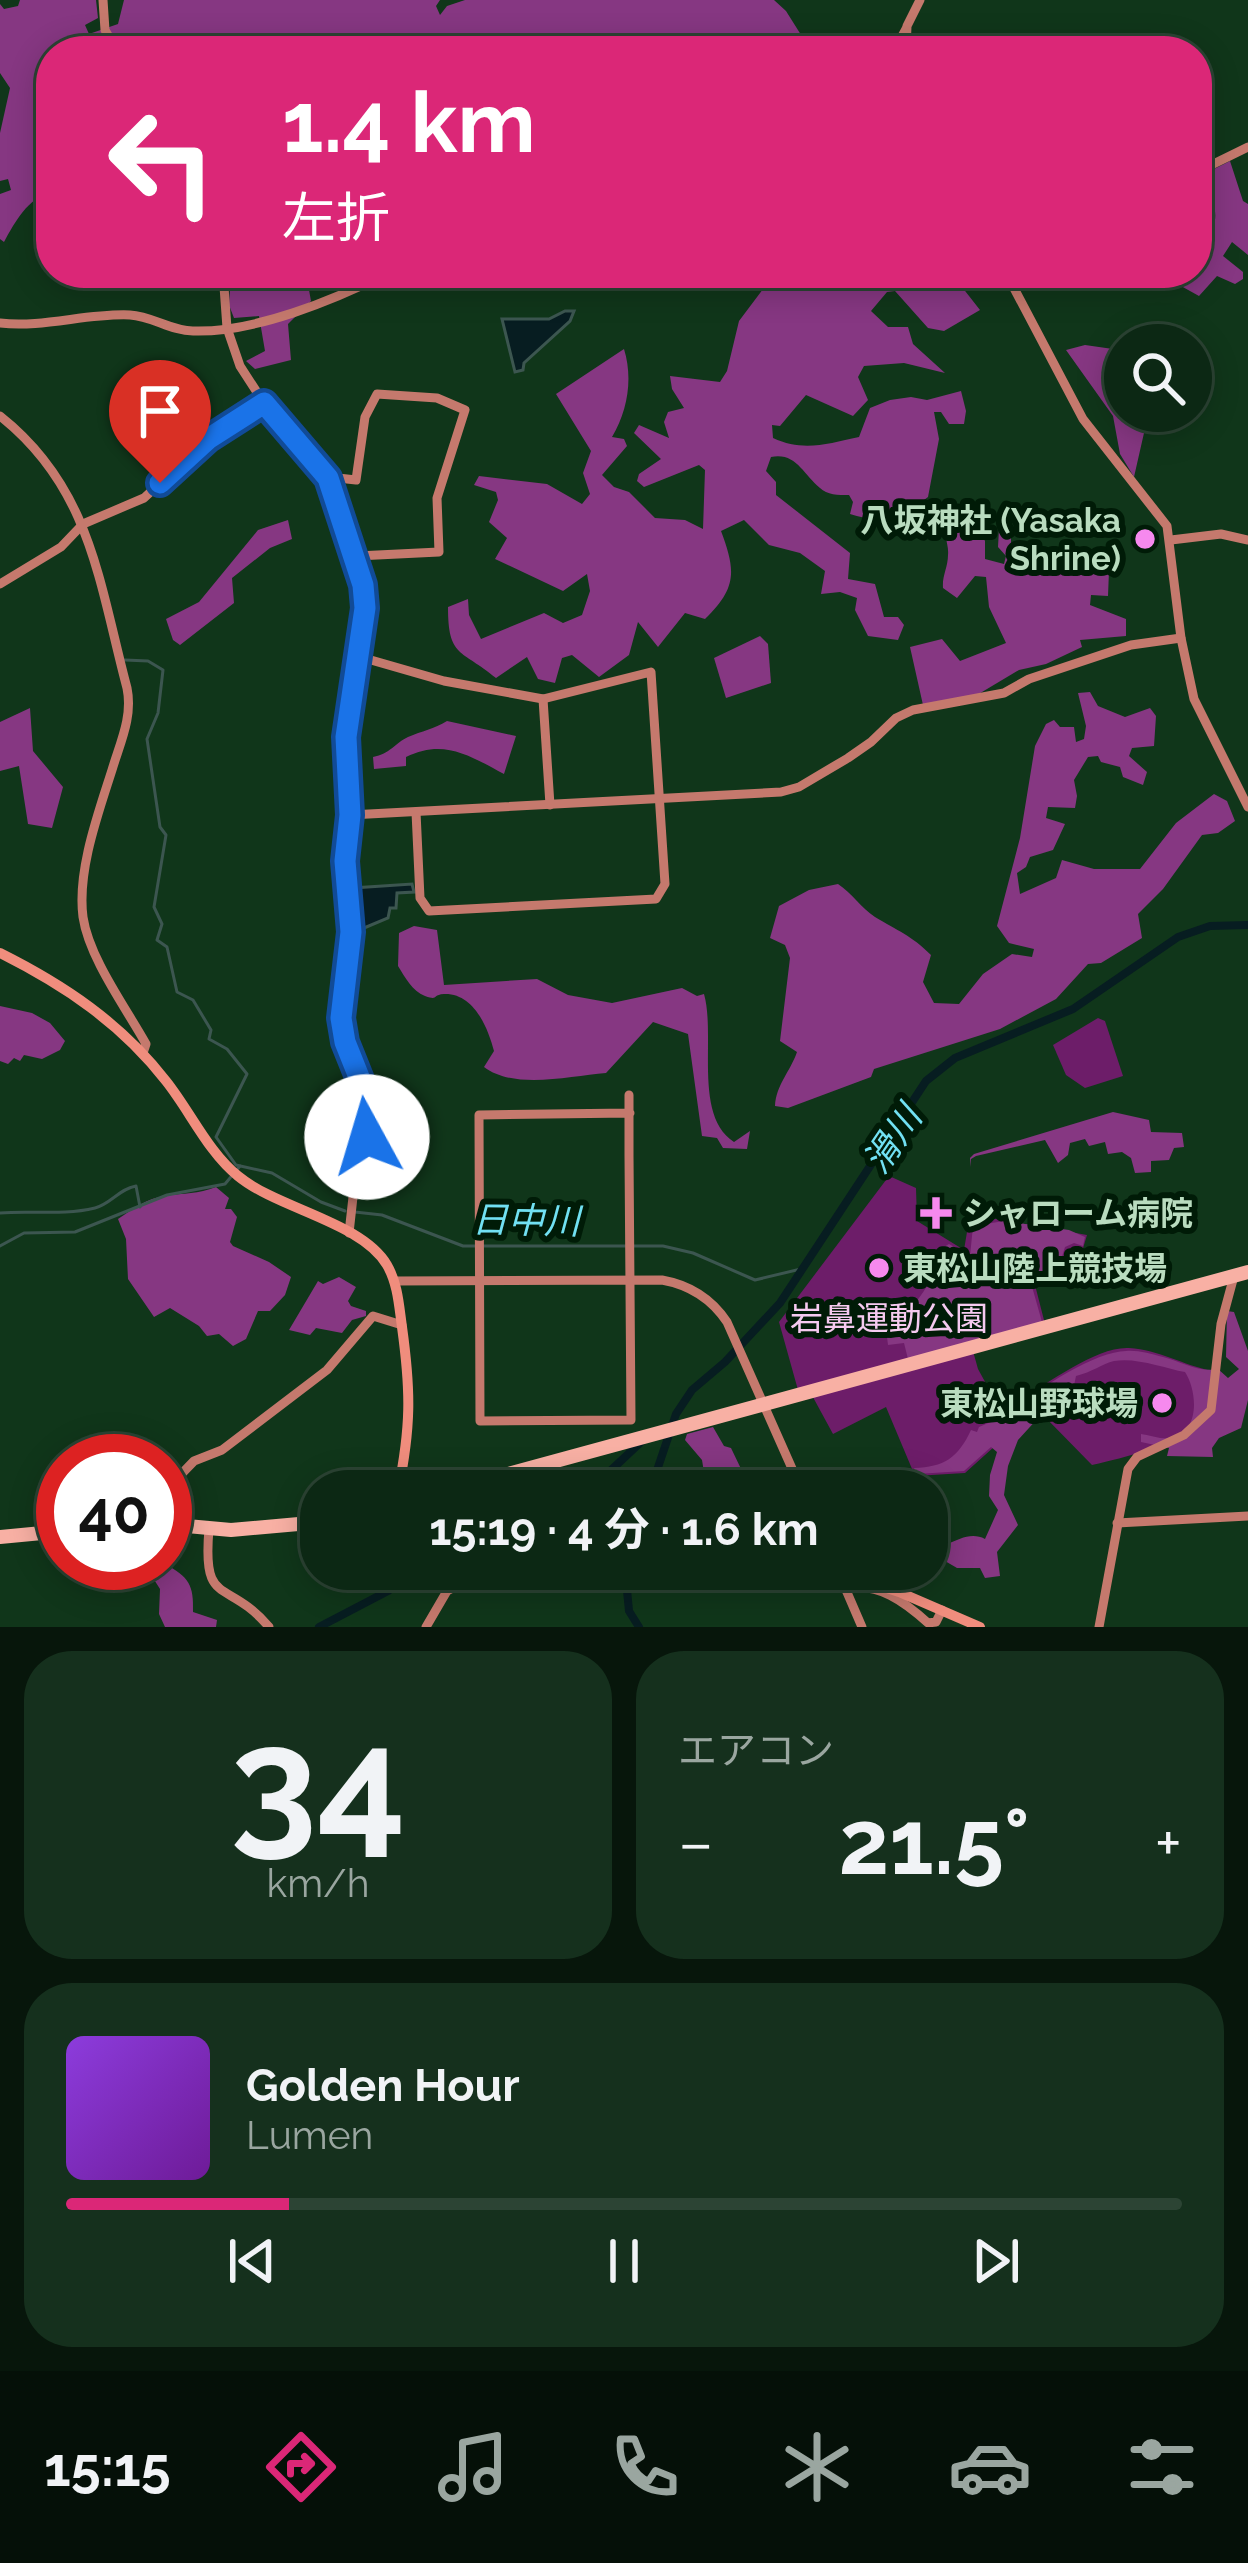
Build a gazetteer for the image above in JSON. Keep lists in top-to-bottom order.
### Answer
{
  "water": ["滑川", "日中川"],
  "parks": ["岩鼻運動公園"],
  "places": {
    "other": ["八坂神社 (Yasaka Shrine)", "東松山陸上競技場", "東松山野球場"],
    "health": ["シャローム病院"]
  },
  "page": {
    "turn": ["1.4 km", "左折"],
    "limit": "40",
    "trip": "15:19 · 4 分 · 1.6 km",
    "tile": [
      ["34", "km/h"],
      "エアコン"
    ],
    "heat": ["−", "21.5°", "+"],
    "song": ["Golden Hour", "Lumen"],
    "tabs": "15:15"
  }
}
